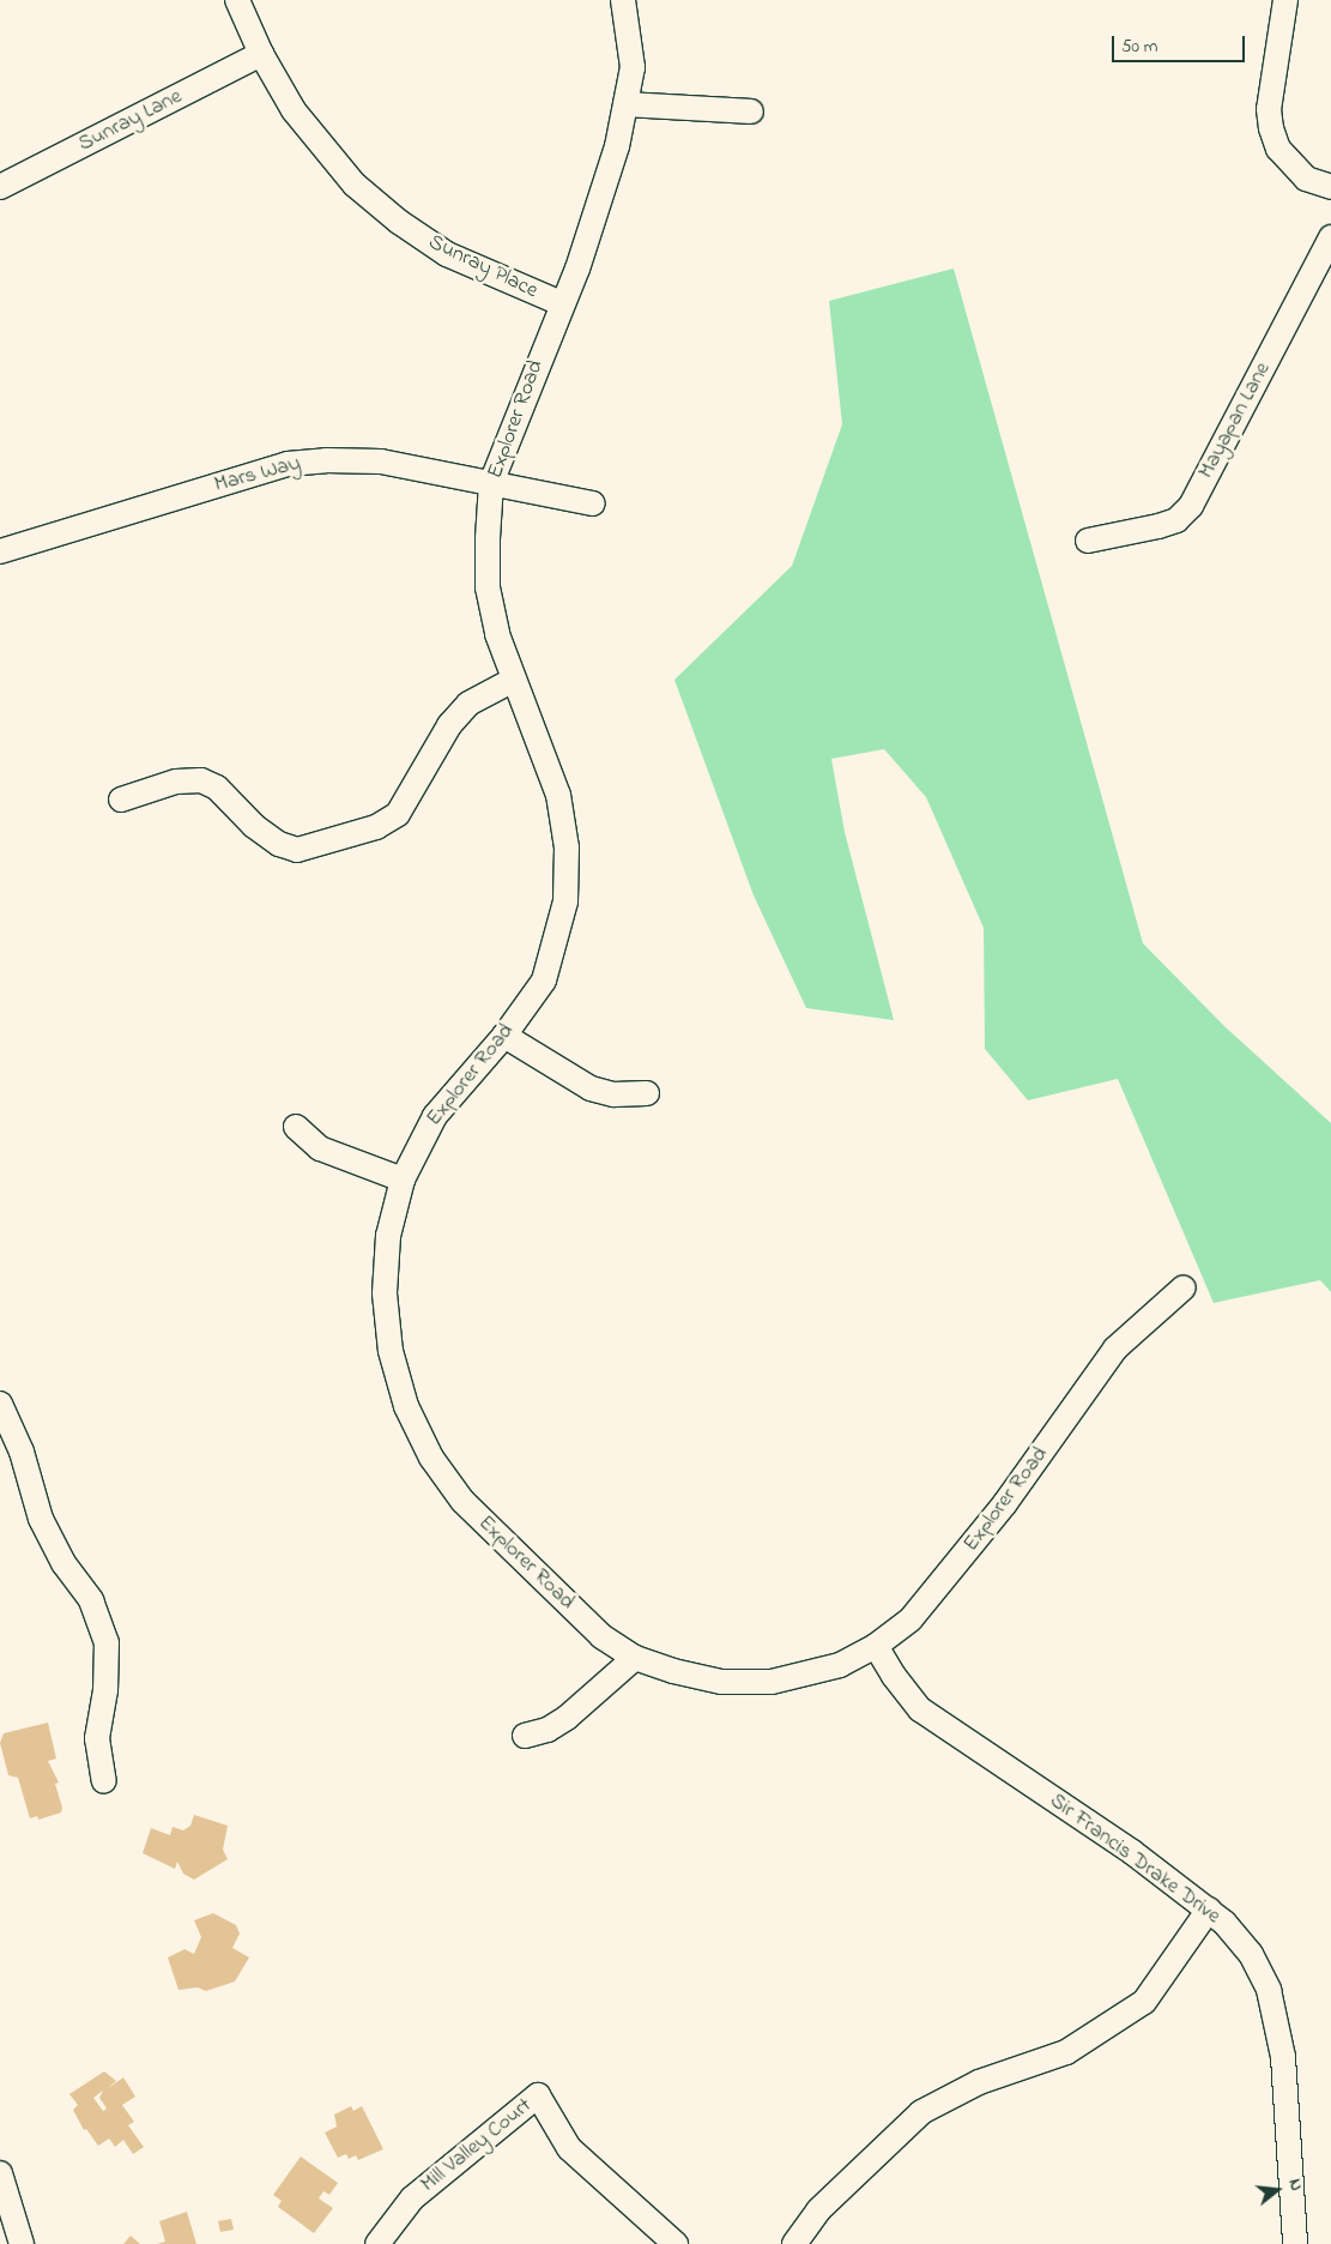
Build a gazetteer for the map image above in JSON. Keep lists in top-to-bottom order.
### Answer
{
  "streets": {
    "street": [
      "Sunray Lane",
      "Sunray Place",
      "Explorer Road",
      "Mayapan Lane",
      "Mars Way",
      "Sir Francis Drake Drive",
      "Mill Valley Court"
    ]
  },
  "crossings": [
    ["Sunray Lane", "Sunray Place"],
    ["Sunray Place", "Explorer Road"],
    ["Explorer Road", "Mars Way"],
    ["Explorer Road", "Sir Francis Drake Drive"]
  ],
  "scale_bar": "50 m",
  "north": "right"
}
